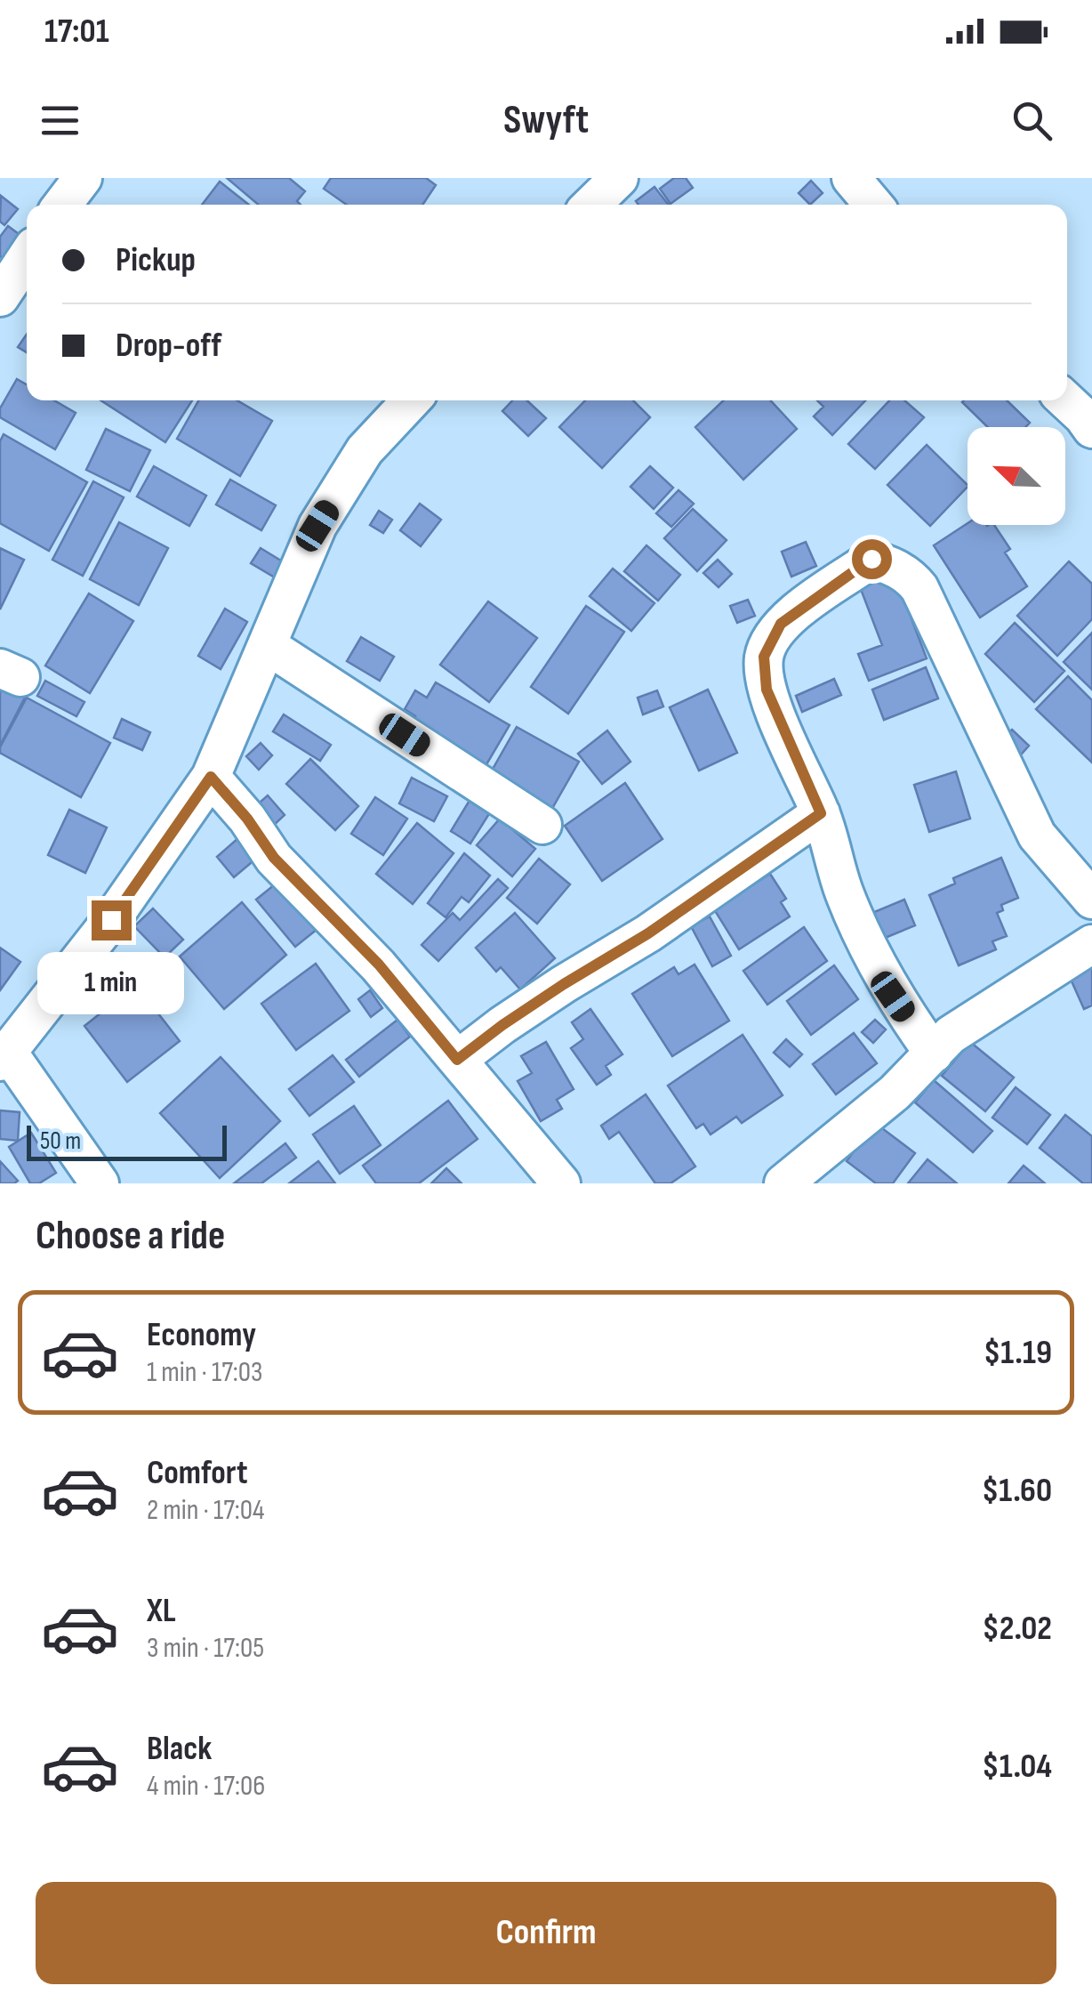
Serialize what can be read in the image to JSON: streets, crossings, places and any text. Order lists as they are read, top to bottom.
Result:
{
  "scale_bar": "50 m",
  "north": "top left",
  "page": {
    "status": "17:01",
    "header": "Swyft",
    "banner": ["Pickup", "Drop-off"],
    "bubble": "1 min",
    "scale": "50 m",
    "heading": "Choose a ride",
    "list": [
      {
        "name": "Economy",
        "note": "1 min · 17:03",
        "value": "$1.19"
      },
      {
        "name": "Comfort",
        "note": "2 min · 17:04",
        "value": "$1.60"
      },
      {
        "name": "XL",
        "note": "3 min · 17:05",
        "value": "$2.02"
      },
      {
        "name": "Black",
        "note": "4 min · 17:06",
        "value": "$1.04"
      }
    ],
    "buttons": "Confirm"
  }
}
